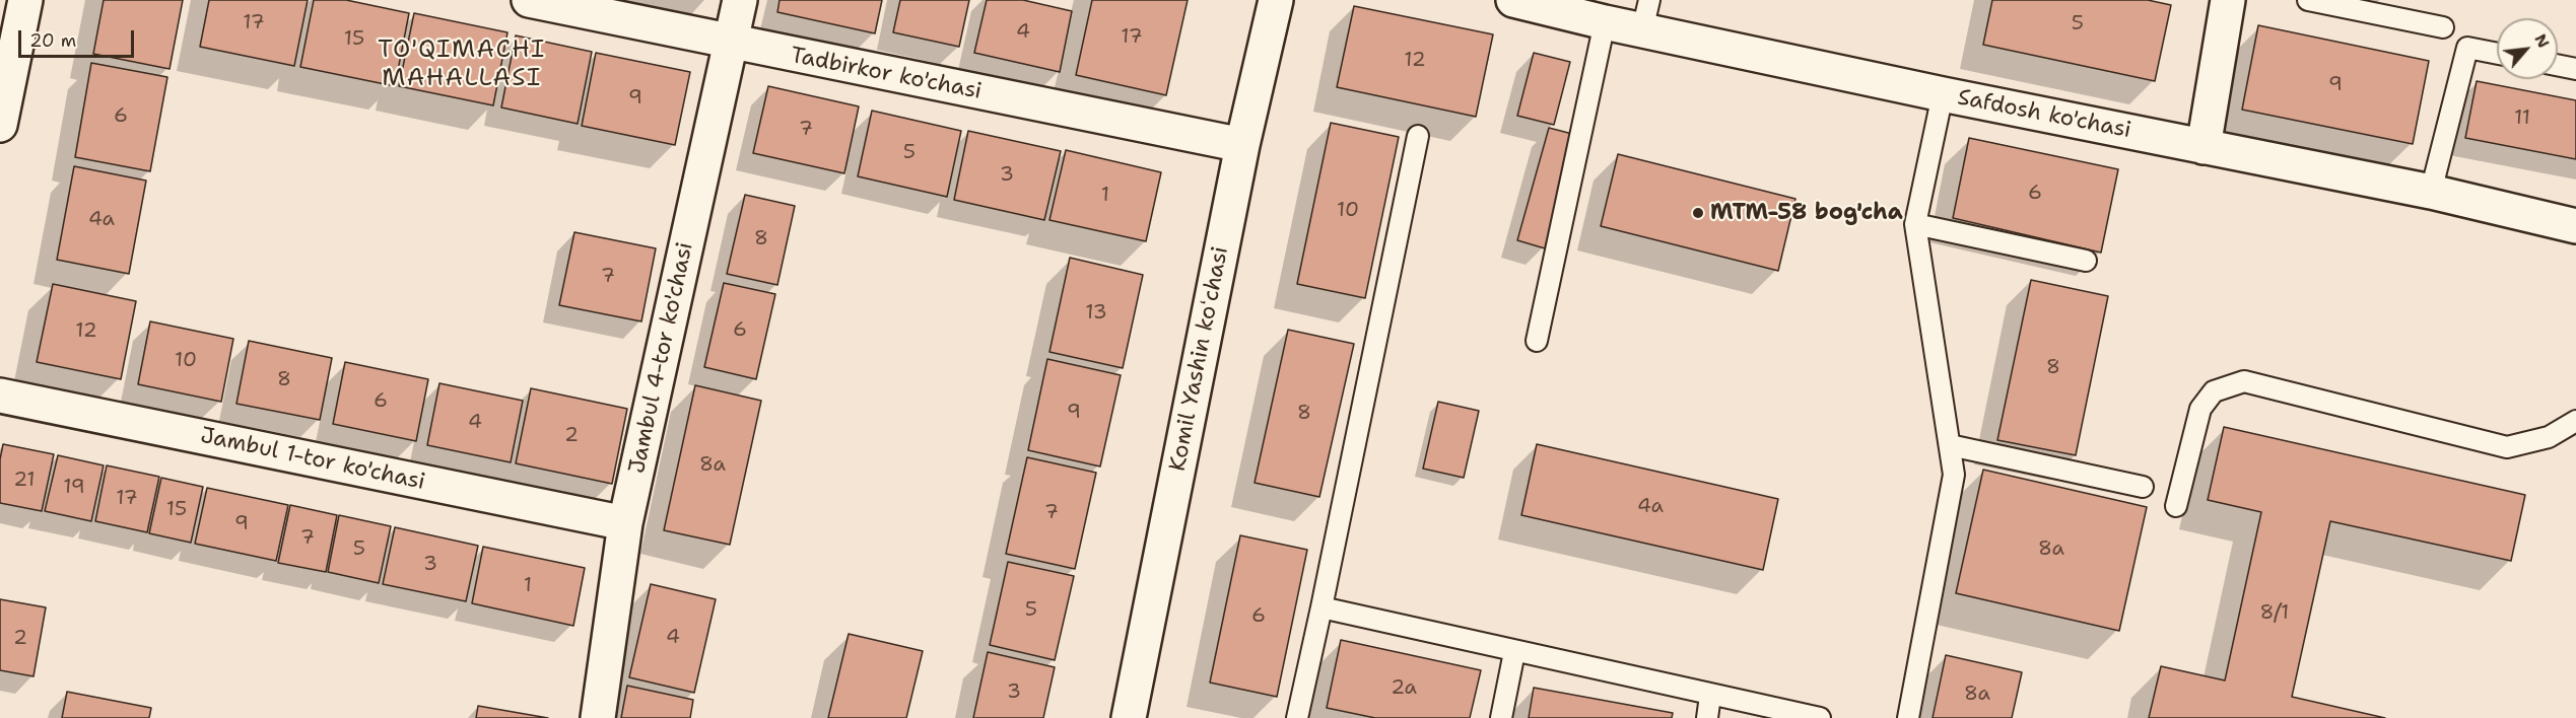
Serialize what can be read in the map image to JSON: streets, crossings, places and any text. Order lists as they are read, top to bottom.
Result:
{
  "streets": {
    "street": [
      "Tadbirkor ko'chasi",
      "Safdosh ko'chasi",
      "Jambul 4-tor ko'chasi",
      "Komil Yashin koʻchasi",
      "Jambul 1-tor ko'chasi"
    ]
  },
  "crossings": [
    ["Tadbirkor ko'chasi", "Jambul 4-tor ko'chasi"],
    ["Tadbirkor ko'chasi", "Komil Yashin koʻchasi"],
    ["Jambul 4-tor ko'chasi", "Jambul 1-tor ko'chasi"]
  ],
  "districts": ["TO'QIMACHI MAHALLASI"],
  "places": ["MTM-58 bog'cha"],
  "house_numbers": [
    "17",
    "5",
    "4",
    "17",
    "15",
    "12",
    "9",
    "9",
    "6",
    "11",
    "7",
    "5",
    "3",
    "6",
    "1",
    "10",
    "4a",
    "8",
    "7",
    "13",
    "6",
    "12",
    "10",
    "8",
    "8",
    "6",
    "9",
    "8",
    "4",
    "2",
    "8a",
    "21",
    "19",
    "17",
    "4a",
    "15",
    "7",
    "9",
    "7",
    "5",
    "8a",
    "3",
    "1",
    "5",
    "8/1",
    "6",
    "4",
    "2",
    "2a",
    "3",
    "8a"
  ],
  "scale_bar": "20 m",
  "north": "top right"
}
